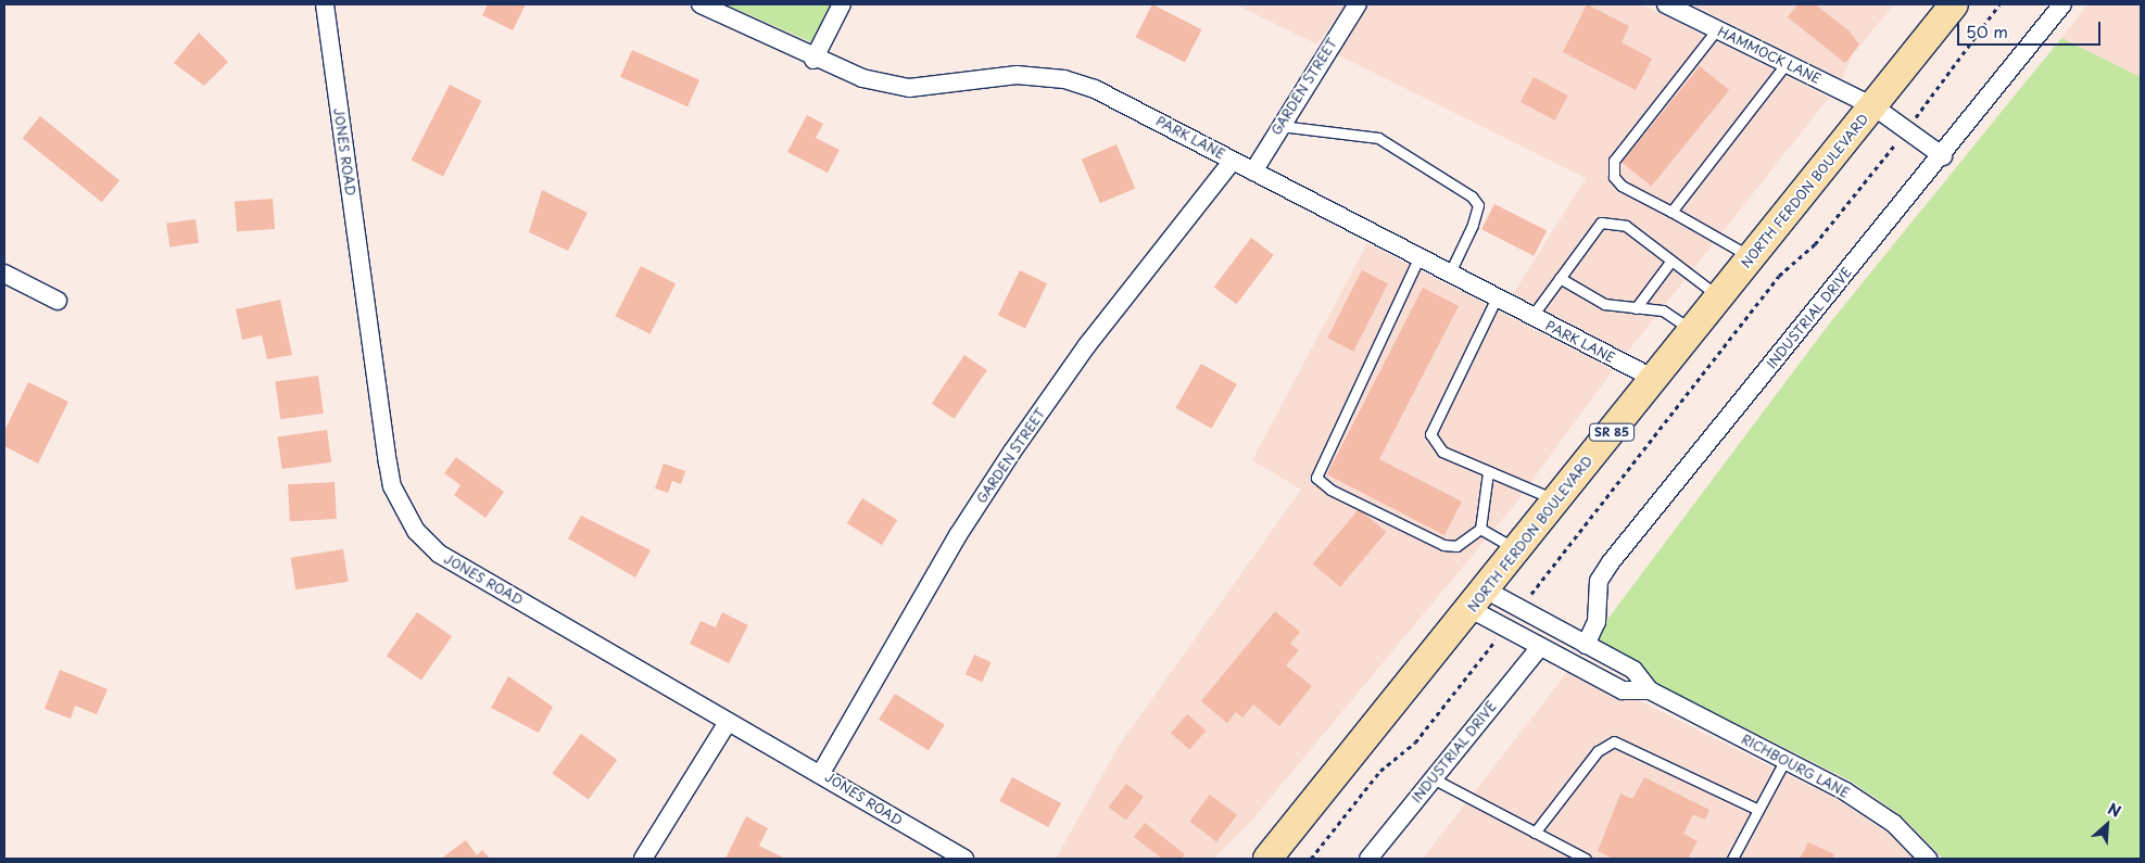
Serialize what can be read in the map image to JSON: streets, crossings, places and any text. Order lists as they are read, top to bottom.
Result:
{
  "streets": {
    "main road": ["NORTH FERDON BOULEVARD", "SR 85"],
    "street": [
      "HAMMOCK LANE",
      "GARDEN STREET",
      "PARK LANE",
      "JONES ROAD",
      "INDUSTRIAL DRIVE",
      "RICHBOURG LANE"
    ]
  },
  "crossings": [
    ["HAMMOCK LANE", "NORTH FERDON BOULEVARD"],
    ["HAMMOCK LANE", "INDUSTRIAL DRIVE"],
    ["GARDEN STREET", "PARK LANE"],
    ["GARDEN STREET", "JONES ROAD"],
    ["PARK LANE", "NORTH FERDON BOULEVARD"],
    ["NORTH FERDON BOULEVARD", "RICHBOURG LANE"],
    ["INDUSTRIAL DRIVE", "RICHBOURG LANE"]
  ],
  "scale_bar": "50 m",
  "north": "top right"
}
